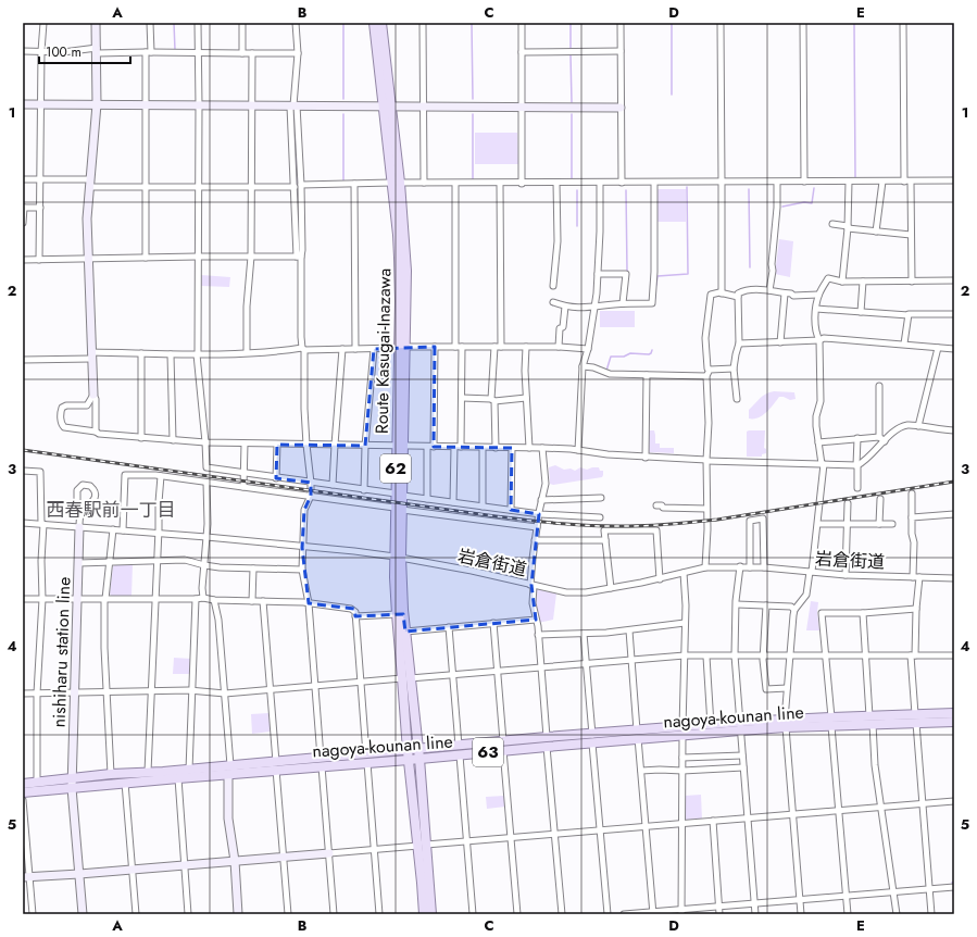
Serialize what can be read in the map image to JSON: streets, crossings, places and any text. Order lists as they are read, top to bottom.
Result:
{
  "streets": {
    "main road": [
      "Route Kasugai-Inazawa",
      "62",
      "nagoya-kounan line",
      "63"
    ],
    "street": ["岩倉街道", "nishiharu station line"]
  },
  "crossings": [
    ["Route Kasugai-Inazawa", "岩倉街道"],
    ["Route Kasugai-Inazawa", "nagoya-kounan line"],
    ["岩倉街道", "nishiharu station line"],
    ["nishiharu station line", "nagoya-kounan line"]
  ],
  "districts": ["西春駅前一丁目"],
  "scale_bar": "100 m",
  "grid": {
    "columns": [
      "A",
      "B",
      "C",
      "D",
      "E"
    ],
    "rows": [
      "1",
      "2",
      "3",
      "4",
      "5"
    ]
  }
}
